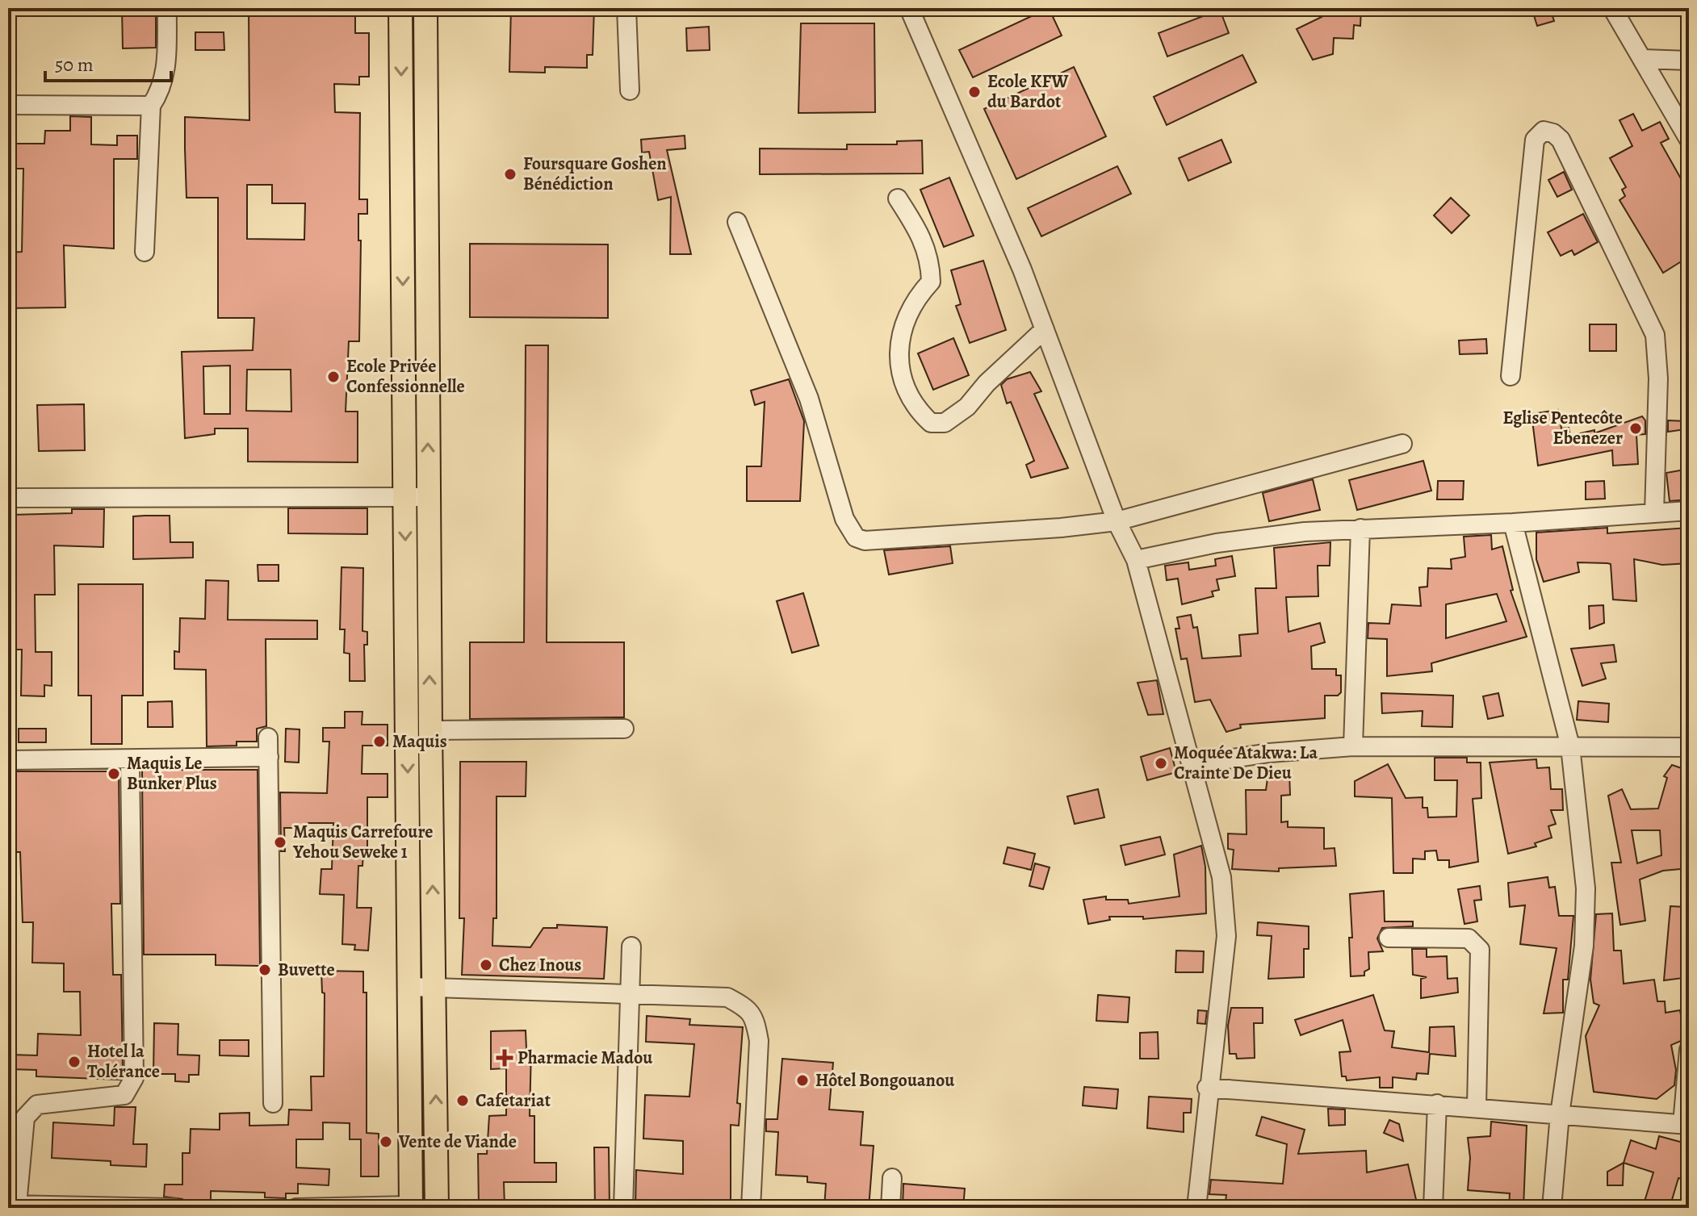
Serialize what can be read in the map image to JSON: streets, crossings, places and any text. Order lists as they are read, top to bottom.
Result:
{
  "places": {
    "other": [
      "Ecole KFW du Bardot",
      "Foursquare Goshen Bénédiction",
      "Ecole Privée Confessionnelle",
      "Eglise Pentecôte Ebenezer",
      "Maquis",
      "Moquée Atakwa: La Crainte De Dieu",
      "Maquis Le Bunker Plus",
      "Maquis Carrefoure Yehou Seweke 1",
      "Chez Inous",
      "Buvette",
      "Hotel la Tolérance",
      "Hôtel Bongouanou",
      "Cafetariat",
      "Vente de Viande"
    ],
    "health": ["Pharmacie Madou"]
  },
  "scale_bar": "50 m"
}
